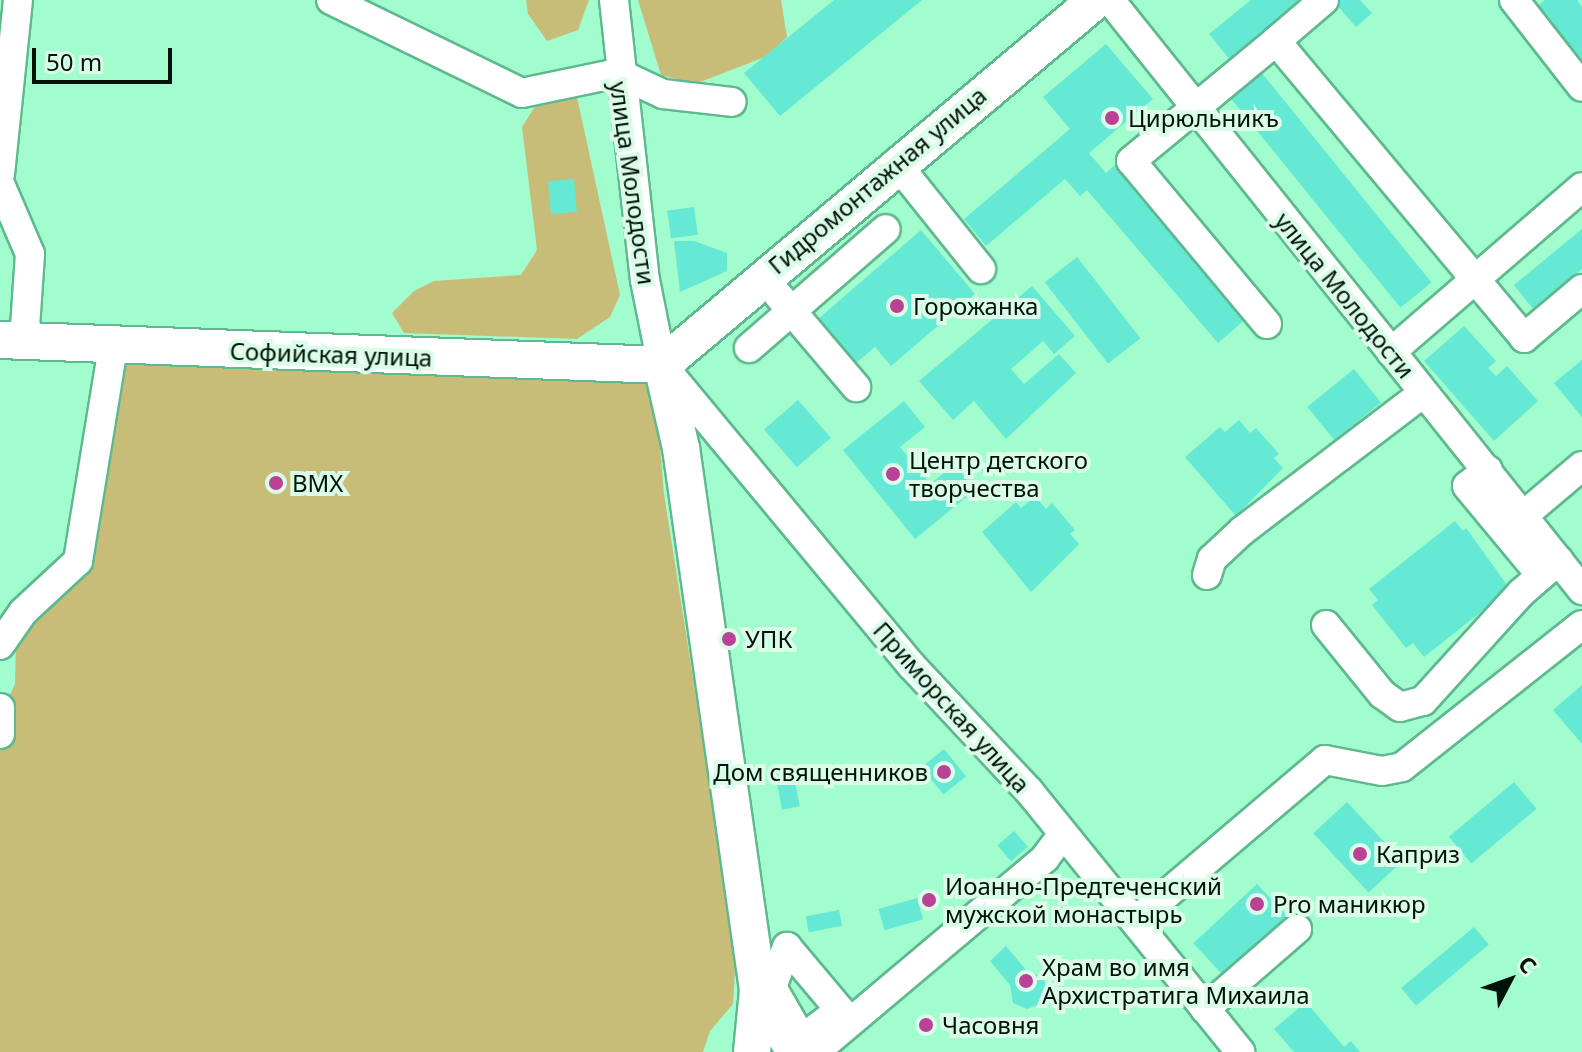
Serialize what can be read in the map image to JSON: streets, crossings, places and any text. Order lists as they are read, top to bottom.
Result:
{
  "streets": {
    "main road": ["Гидромонтажная улица", "Софийская улица"],
    "street": ["улица Молодости", "Приморская улица"]
  },
  "crossings": [
    ["Гидромонтажная улица", "улица Молодости"],
    ["Гидромонтажная улица", "Софийская улица"],
    ["Гидромонтажная улица", "Приморская улица"],
    ["улица Молодости", "Софийская улица"],
    ["улица Молодости", "Приморская улица"],
    ["Софийская улица", "Приморская улица"]
  ],
  "places": [
    "Цирюльникъ",
    "Горожанка",
    "Центр детского творчества",
    "BMX",
    "УПК",
    "Дом священников",
    "Каприз",
    "Иоанно-Предтеченский мужской монастырь",
    "Pro маникюр",
    "Храм во имя Архистратига Михаила",
    "Часовня"
  ],
  "scale_bar": "50 m",
  "north": "top right"
}
